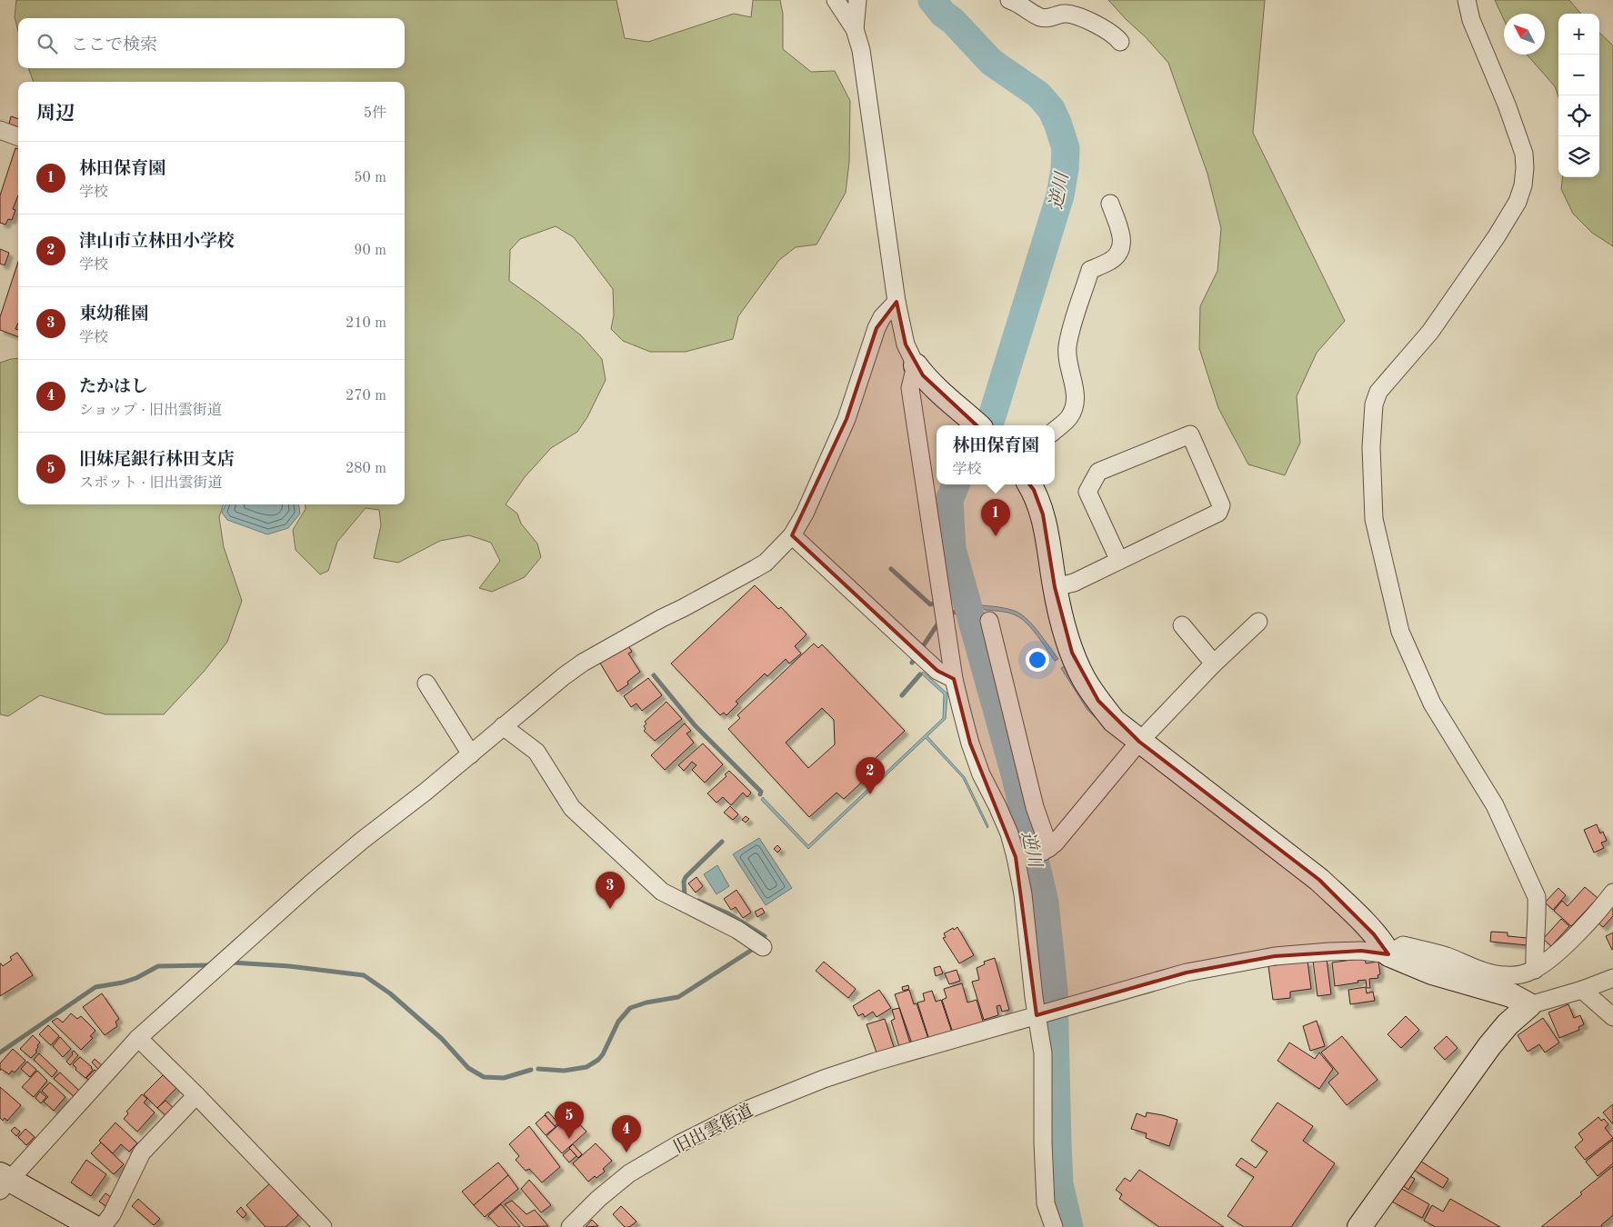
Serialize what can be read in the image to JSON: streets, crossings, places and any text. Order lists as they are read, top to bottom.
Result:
{
  "streets": {
    "street": ["旧出雲街道"]
  },
  "water": ["逆川"],
  "north": "top left",
  "page": {
    "map_buttons": ["+", "−"],
    "search": "ここで検索",
    "heading": ["周辺", "5件"],
    "list": [
      {
        "mark": "1",
        "name": "林田保育園",
        "note": "学校",
        "value": "50 m"
      },
      {
        "mark": "2",
        "name": "津山市立林田小学校",
        "note": "学校",
        "value": "90 m"
      },
      {
        "mark": "3",
        "name": "東幼稚園",
        "note": "学校",
        "value": "210 m"
      },
      {
        "mark": "4",
        "name": "たかはし",
        "note": "ショップ · 旧出雲街道",
        "value": "270 m"
      },
      {
        "mark": "5",
        "name": "旧妹尾銀行林田支店",
        "note": "スポット · 旧出雲街道",
        "value": "280 m"
      }
    ],
    "popup": ["林田保育園", "学校"],
    "pins": [
      "1",
      "2",
      "3",
      "5",
      "4"
    ]
  }
}
